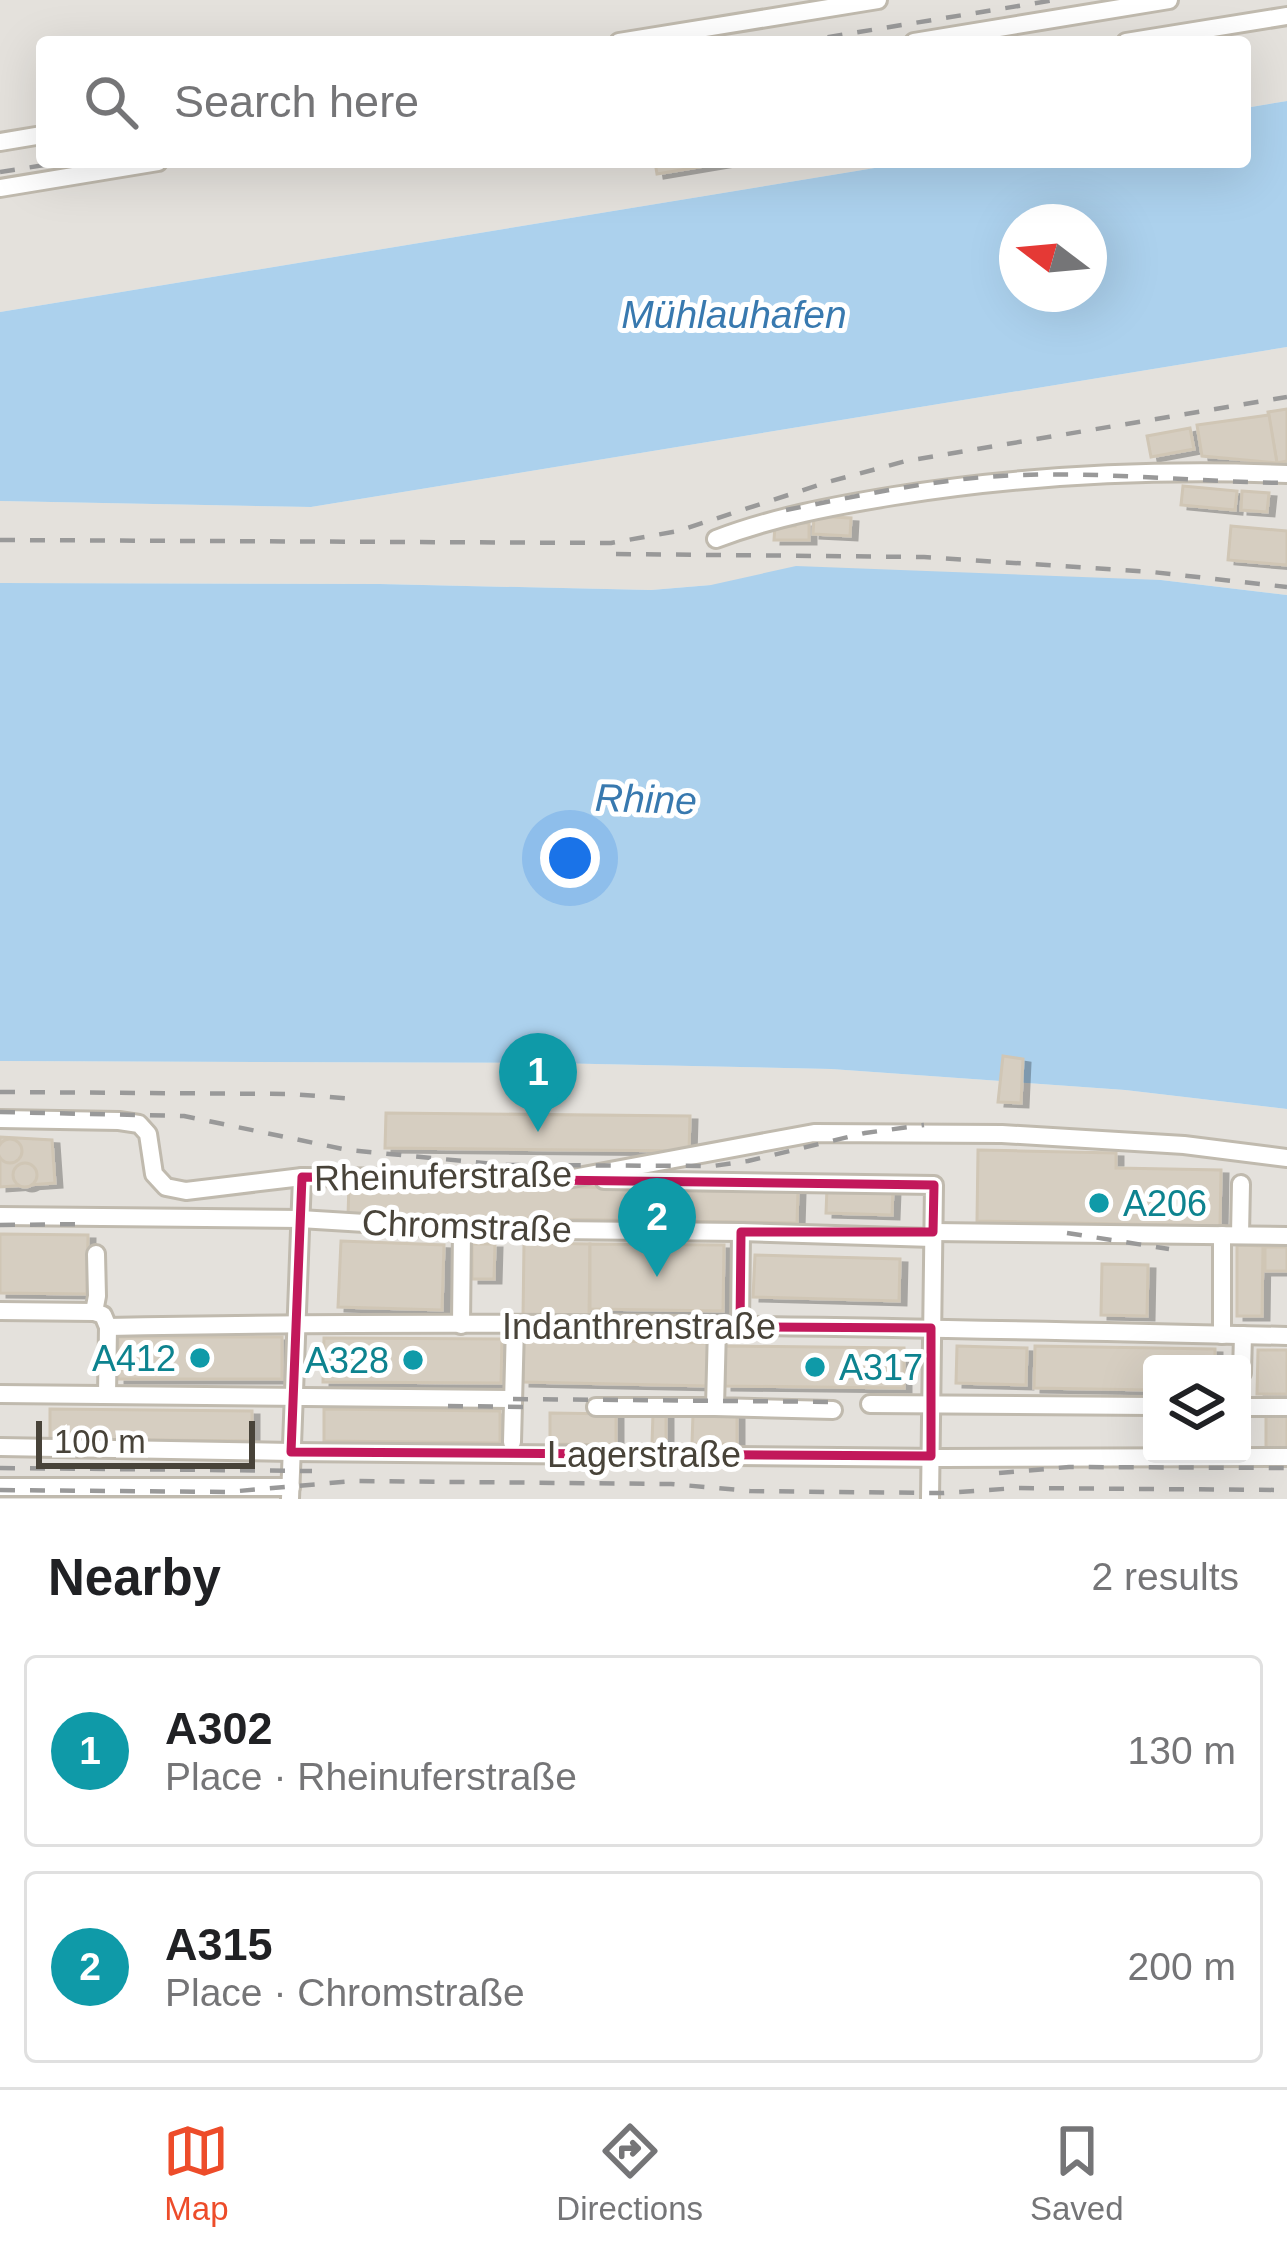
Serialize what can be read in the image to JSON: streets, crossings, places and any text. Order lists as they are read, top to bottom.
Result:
{
  "streets": {
    "street": [
      "Rheinuferstraße",
      "Chromstraße",
      "Indanthrenstraße",
      "Lagerstraße"
    ]
  },
  "water": ["Mühlauhafen", "Rhine"],
  "places": [
    "A206",
    "A412",
    "A328",
    "A317"
  ],
  "scale_bar": "100 m",
  "north": "left",
  "page": {
    "search": "Search here",
    "pins": ["1", "2"],
    "scale": "100 m",
    "heading": ["Nearby", "2 results"],
    "list": [
      {
        "mark": "1",
        "name": "A302",
        "note": "Place · Rheinuferstraße",
        "value": "130 m"
      },
      {
        "mark": "2",
        "name": "A315",
        "note": "Place · Chromstraße",
        "value": "200 m"
      }
    ],
    "nav": ["Map", "Directions", "Saved"]
  }
}
